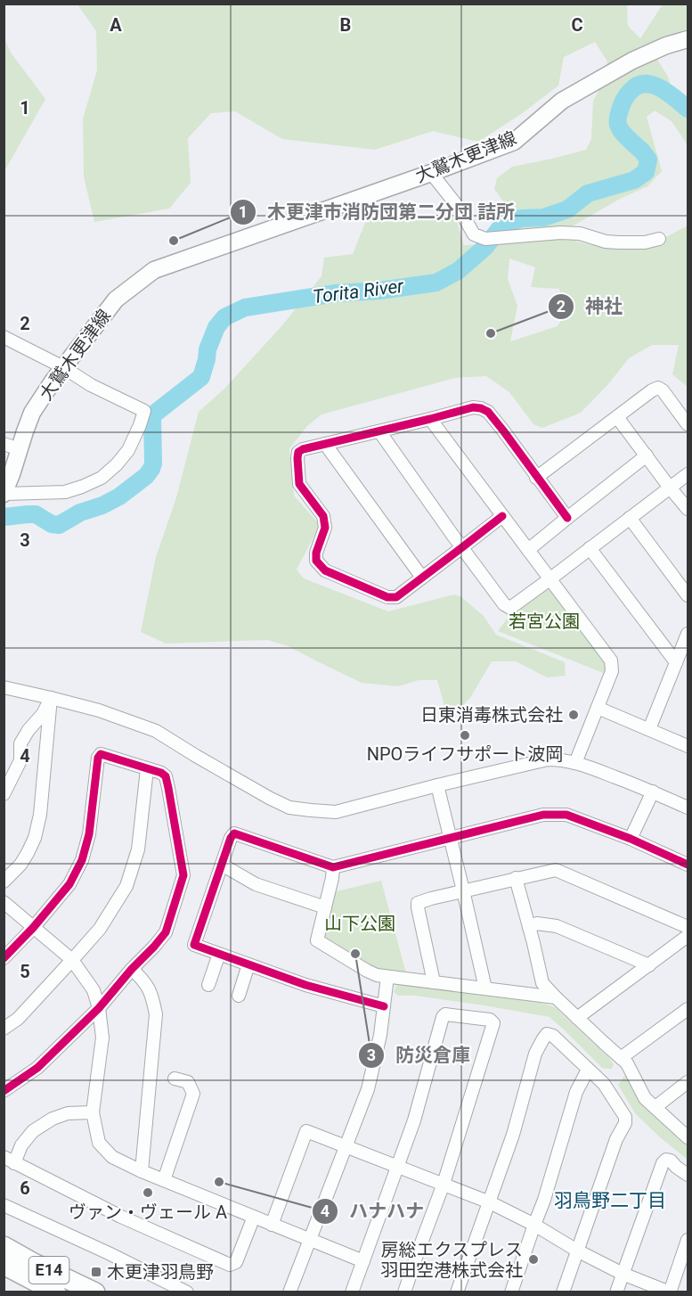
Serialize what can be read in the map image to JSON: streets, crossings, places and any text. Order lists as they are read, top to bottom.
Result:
{
  "streets": {
    "highway": ["E14"],
    "main road": ["大鷲木更津線"]
  },
  "districts": ["羽鳥野二丁目"],
  "water": ["Torita River"],
  "parks": ["若宮公園", "山下公園"],
  "places": {
    "other": [
      "木更津市消防団第二分団 詰所",
      "神社",
      "日東消毒株式会社",
      "NPOライフサポート波岡",
      "防災倉庫",
      "ハナハナ",
      "ヴァン・ヴェール A",
      "房総エクスプレス 羽田空港株式会社"
    ],
    "transit": ["木更津羽鳥野"]
  },
  "grid": {
    "columns": ["A", "B", "C"],
    "rows": [
      "1",
      "2",
      "3",
      "4",
      "5",
      "6"
    ]
  }
}
